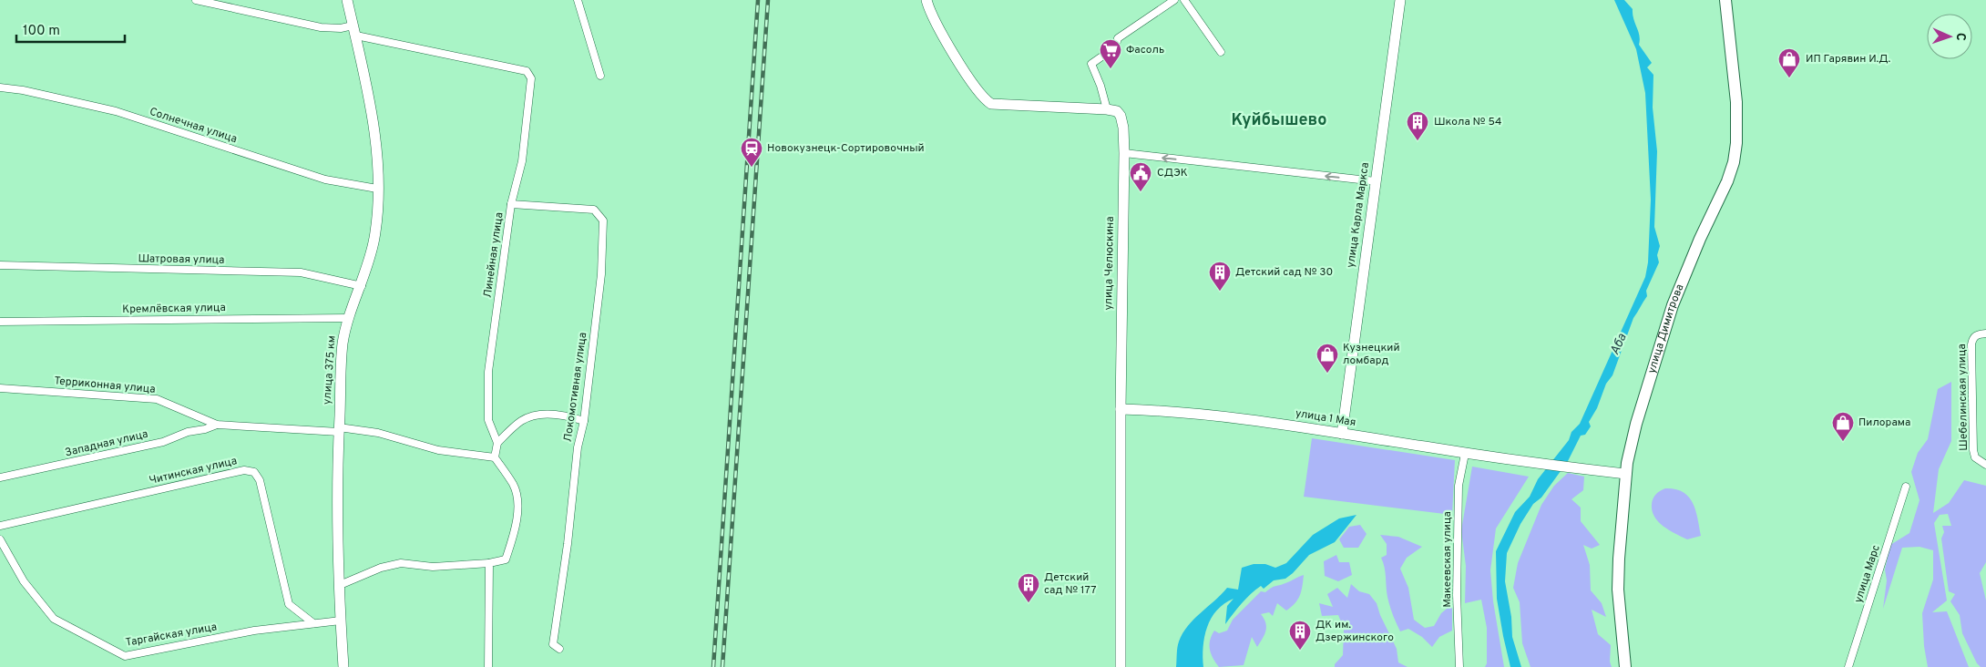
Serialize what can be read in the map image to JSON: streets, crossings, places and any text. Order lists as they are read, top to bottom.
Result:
{
  "streets": {
    "main road": ["улица Димитрова"],
    "street": [
      "Солнечная улица",
      "улица Карла Маркса",
      "Линейная улица",
      "Шатровая улица",
      "улица Челюскина",
      "Кремлёвская улица",
      "улица 375 км",
      "Терриконная улица",
      "Локомотивная улица",
      "Шебелинская улица",
      "улица 1 Мая",
      "Западная улица",
      "Читинская улица",
      "Макеевская улица",
      "улица Марс",
      "Таргайская улица"
    ]
  },
  "crossings": [
    ["Солнечная улица", "улица 375 км"],
    ["улица Карла Маркса", "улица 1 Мая"],
    ["Линейная улица", "улица 375 км"],
    ["Линейная улица", "Локомотивная улица"],
    ["Шатровая улица", "улица 375 км"],
    ["улица Челюскина", "улица 1 Мая"],
    ["Кремлёвская улица", "улица 375 км"],
    ["улица Димитрова", "улица 1 Мая"],
    ["улица 375 км", "Терриконная улица"],
    ["улица 375 км", "Таргайская улица"],
    ["Терриконная улица", "Западная улица"],
    ["улица 1 Мая", "Макеевская улица"],
    ["Читинская улица", "Таргайская улица"]
  ],
  "districts": ["Куйбышево"],
  "water": ["Аба"],
  "places": {
    "supermarket": ["Фасоль"],
    "shop": ["ИП Гарявин И.Д.", "Кузнецкий ломбард", "Пилорама"],
    "building": [
      "Школа № 54",
      "Детский сад № 30",
      "Детский сад № 177",
      "ДК им. Дзержинского"
    ],
    "station": ["Новокузнецк-Сортировочный"],
    "public building": ["СДЭК"]
  },
  "scale_bar": "100 m",
  "north": "right"
}
